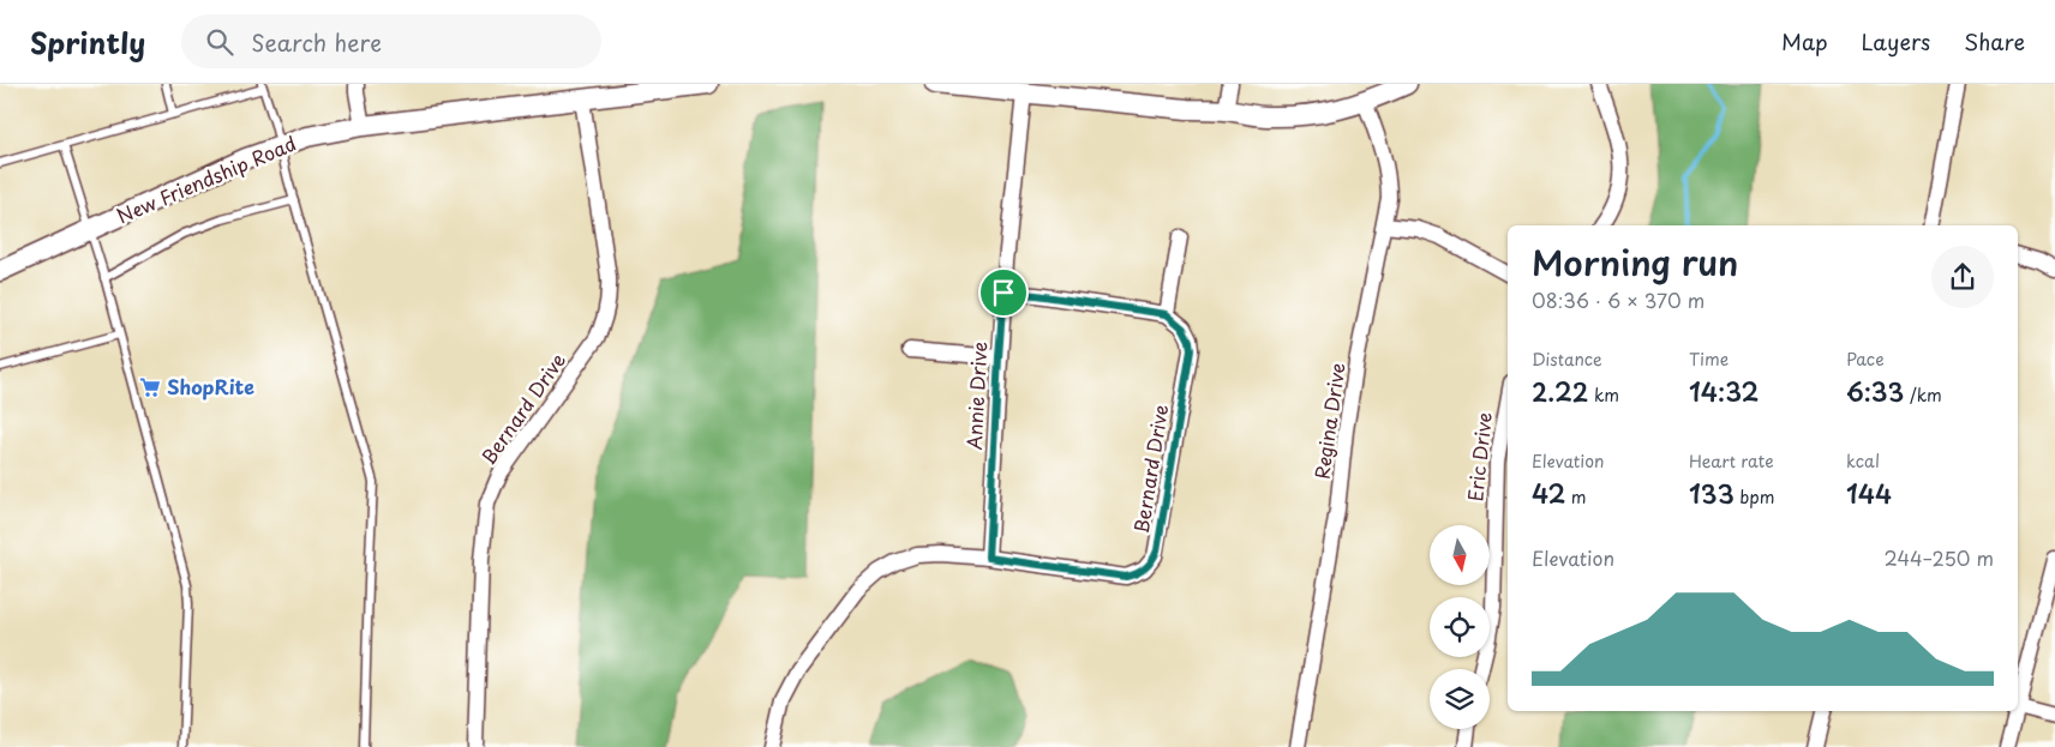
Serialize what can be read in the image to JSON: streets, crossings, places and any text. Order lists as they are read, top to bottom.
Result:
{
  "streets": {
    "street": [
      "New Friendship Road",
      "Annie Drive",
      "Bernard Drive",
      "Regina Drive",
      "Eric Drive"
    ]
  },
  "crossings": [
    ["New Friendship Road", "Bernard Drive"],
    ["Annie Drive", "Bernard Drive"]
  ],
  "places": {
    "supermarket": ["ShopRite"]
  },
  "north": "bottom",
  "page": {
    "header": "Sprintly",
    "search": "Search here",
    "nav": ["Map", "Layers", "Share"],
    "heading": ["Morning run", "08:36 · 6 × 370 m"],
    "stats": [
      ["Distance", "2.22 km"],
      ["Time", "14:32"],
      ["Pace", "6:33 /km"],
      ["Elevation", "42 m"],
      ["Heart rate", "133 bpm"],
      ["kcal", "144"]
    ],
    "chart": ["Elevation", "244–250 m"]
  }
}
